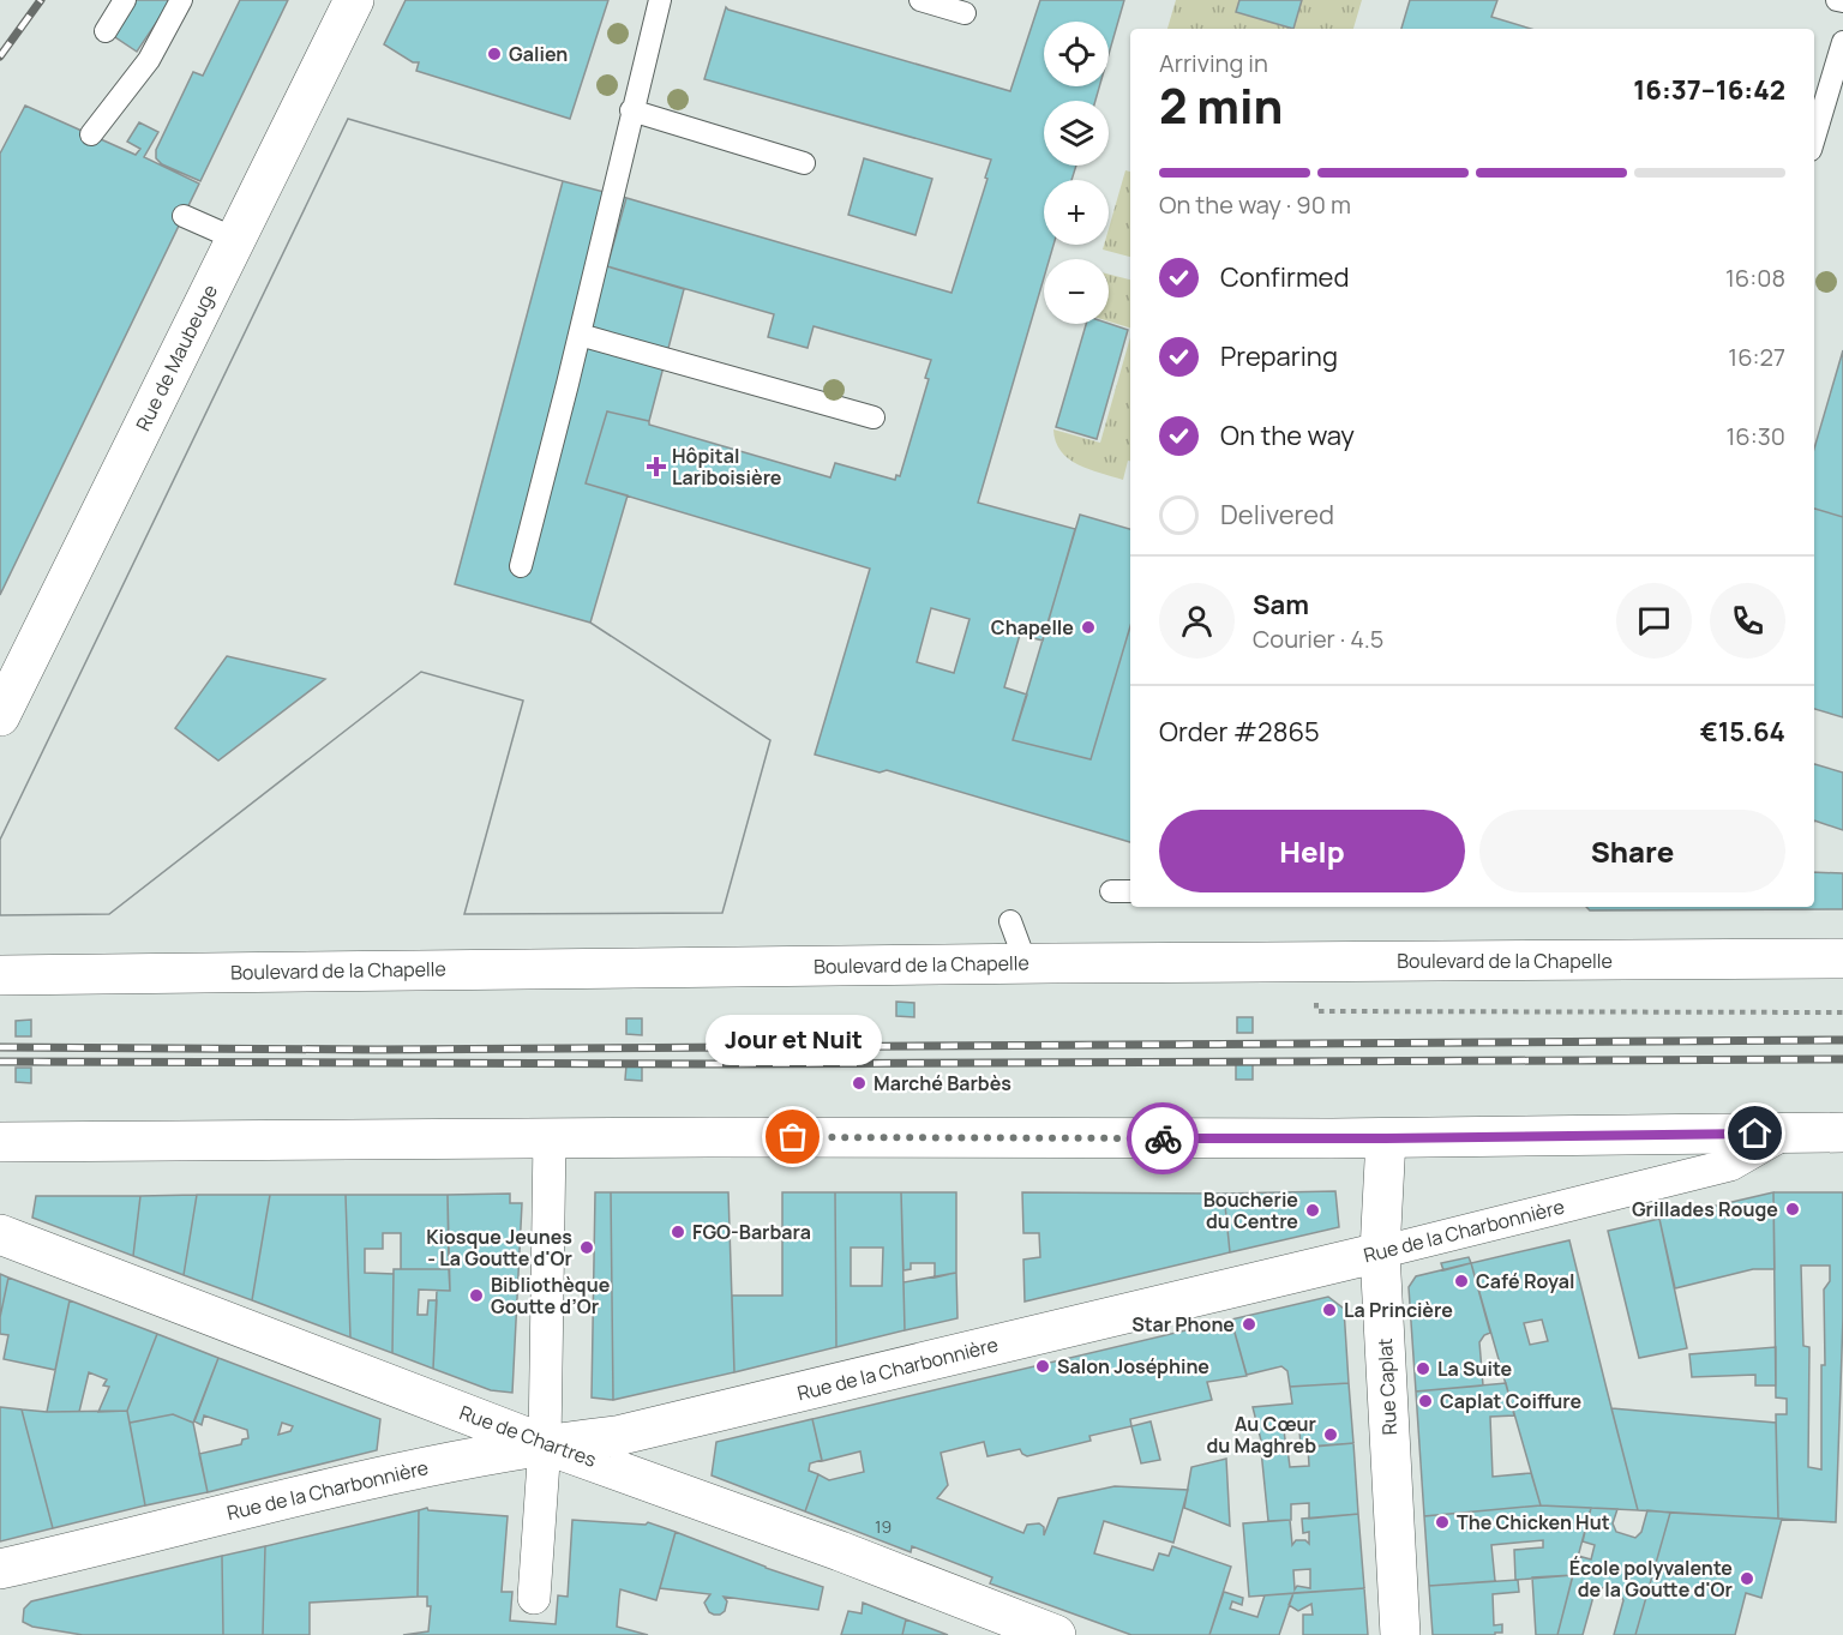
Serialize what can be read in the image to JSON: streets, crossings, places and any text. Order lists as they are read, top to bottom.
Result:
{
  "streets": {
    "street": [
      "Rue de Maubeuge",
      "Boulevard de la Chapelle",
      "Rue de la Charbonnière",
      "Rue Caplat",
      "Rue de Chartres"
    ]
  },
  "crossings": [
    ["Rue de la Charbonnière", "Rue Caplat"],
    ["Rue de la Charbonnière", "Rue de Chartres"]
  ],
  "places": {
    "other": [
      "Galien",
      "Chapelle",
      "Marché Barbès",
      "Jour et Nuit",
      "Grillades Rouge",
      "Boucherie du Centre",
      "FGO-Barbara",
      "Kiosque Jeunes - La Goutte d'Or",
      "Café Royal",
      "Bibliothèque Goutte d’Or",
      "La Princière",
      "Star Phone",
      "Salon Joséphine",
      "La Suite",
      "Caplat Coiffure",
      "Au Cœur du Maghreb",
      "The Chicken Hut",
      "École polyvalente de la Goutte d'Or"
    ],
    "health": ["Hôpital Lariboisière"]
  },
  "house_numbers": ["19"],
  "page": {
    "map_buttons": ["+", "−"],
    "heading": ["2 min", "Arriving in", "16:37–16:42"],
    "panel": [
      "Sam",
      "Courier · 4.5",
      "Order #2865",
      "€15.64"
    ],
    "bar": "On the way · 90 m",
    "list": [
      ["Confirmed", "16:08"],
      ["Preparing", "16:27"],
      ["On the way", "16:30"],
      "Delivered"
    ],
    "buttons": ["Help", "Share"],
    "bubble": "Jour et Nuit"
  }
}
